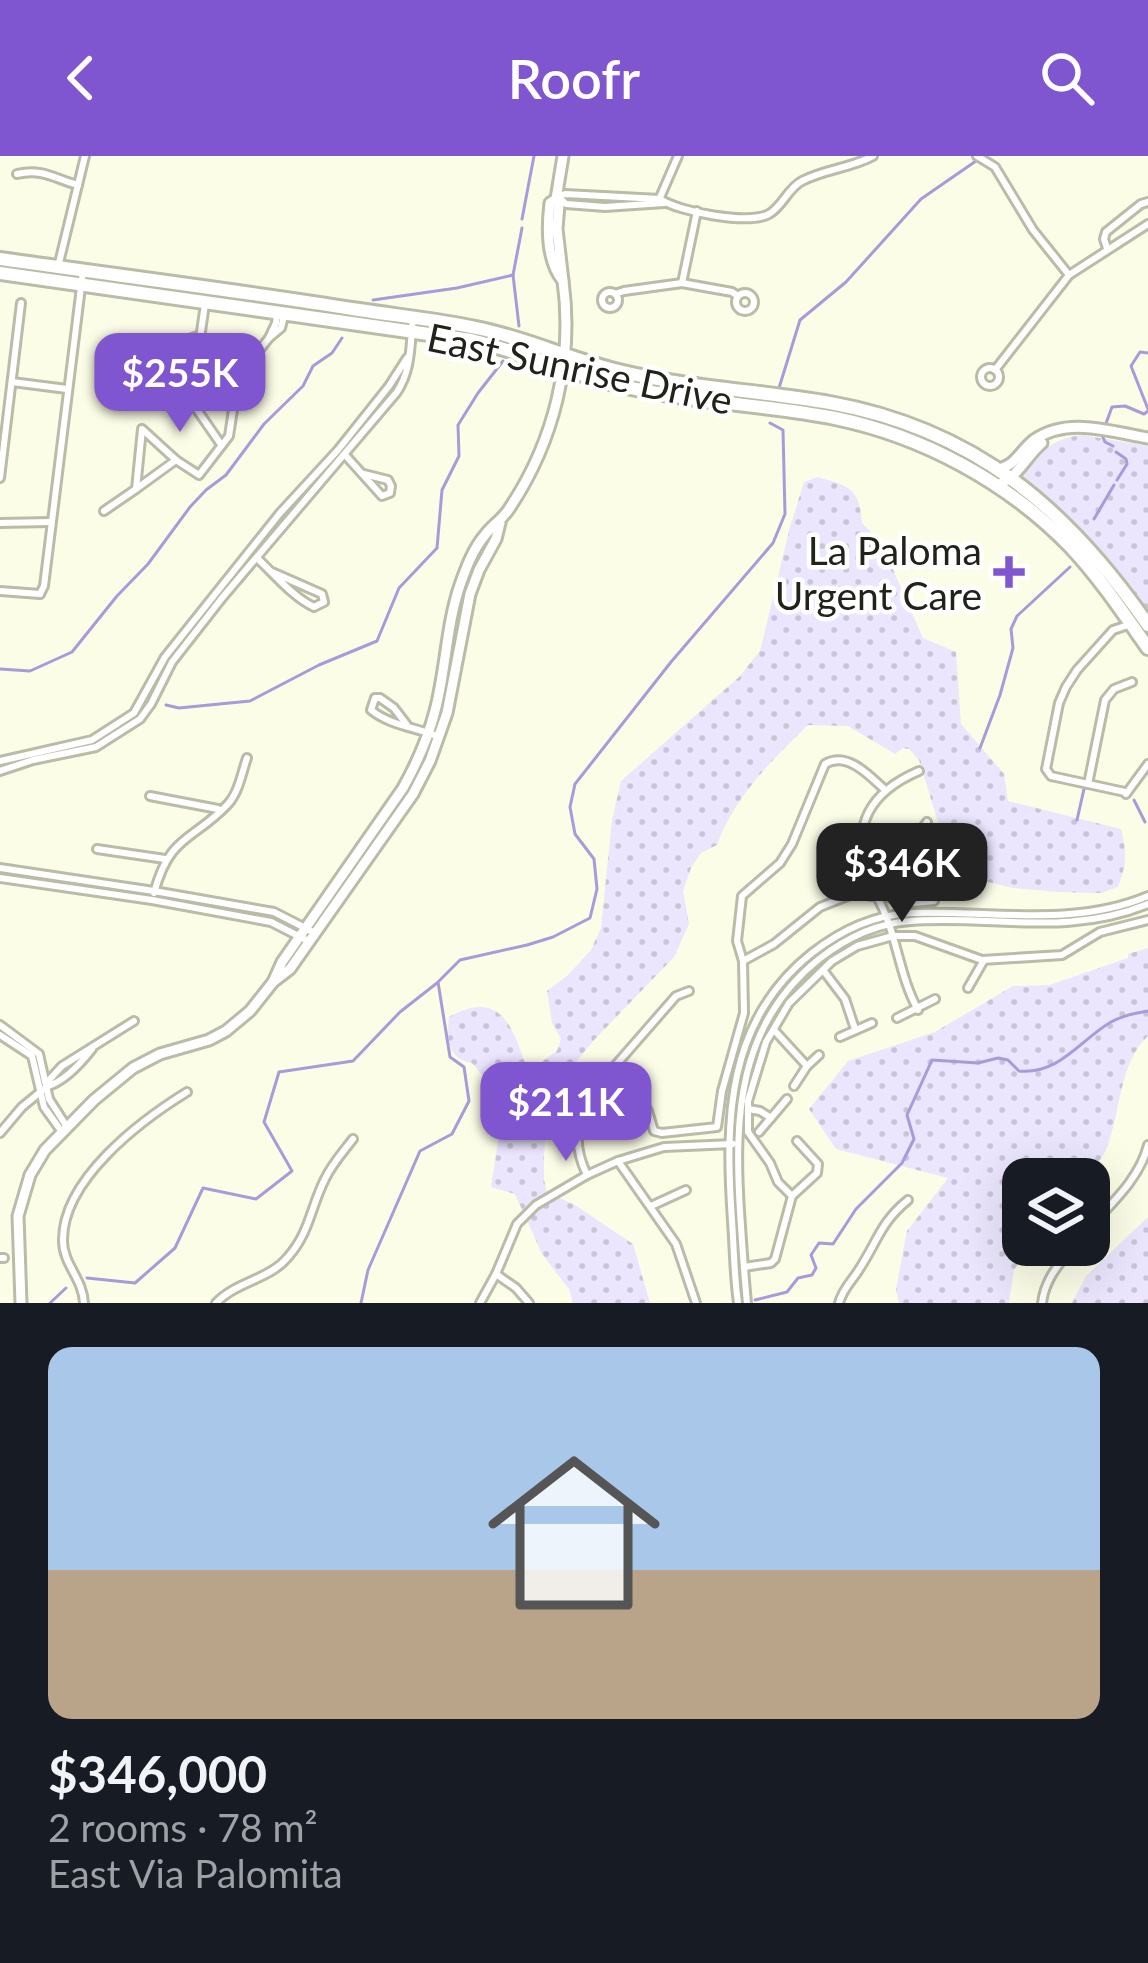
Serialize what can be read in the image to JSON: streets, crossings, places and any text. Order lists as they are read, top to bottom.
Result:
{
  "streets": {
    "main road": ["East Sunrise Drive"]
  },
  "places": {
    "health": ["La Paloma Urgent Care"]
  },
  "page": {
    "header": "Roofr",
    "price": ["$255K", "$346K", "$211K"],
    "list": [
      {
        "name": "$346,000",
        "note": "2 rooms · 78 m² · East Via Palomita"
      }
    ]
  }
}
